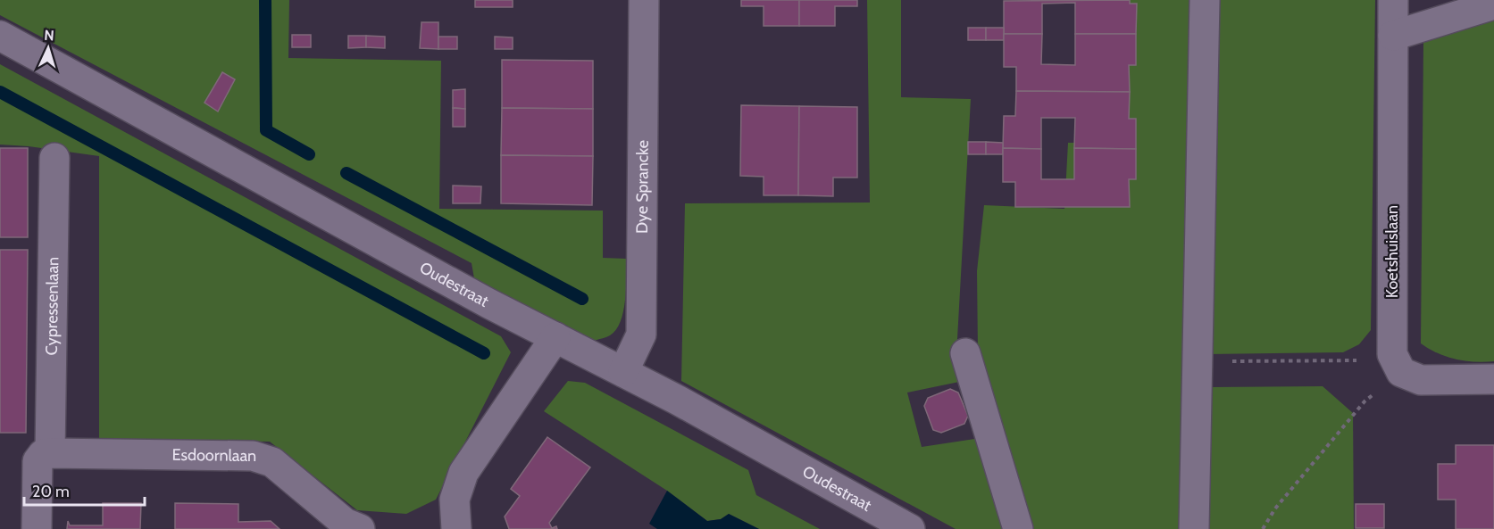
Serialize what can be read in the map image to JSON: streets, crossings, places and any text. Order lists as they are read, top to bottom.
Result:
{
  "streets": {
    "street": [
      "Dye Sprancke",
      "Koetshuislaan",
      "Oudestraat",
      "Cypressenlaan",
      "Esdoornlaan"
    ]
  },
  "crossings": [
    ["Dye Sprancke", "Oudestraat"],
    ["Cypressenlaan", "Esdoornlaan"]
  ],
  "scale_bar": "20 m",
  "north": "top"
}
